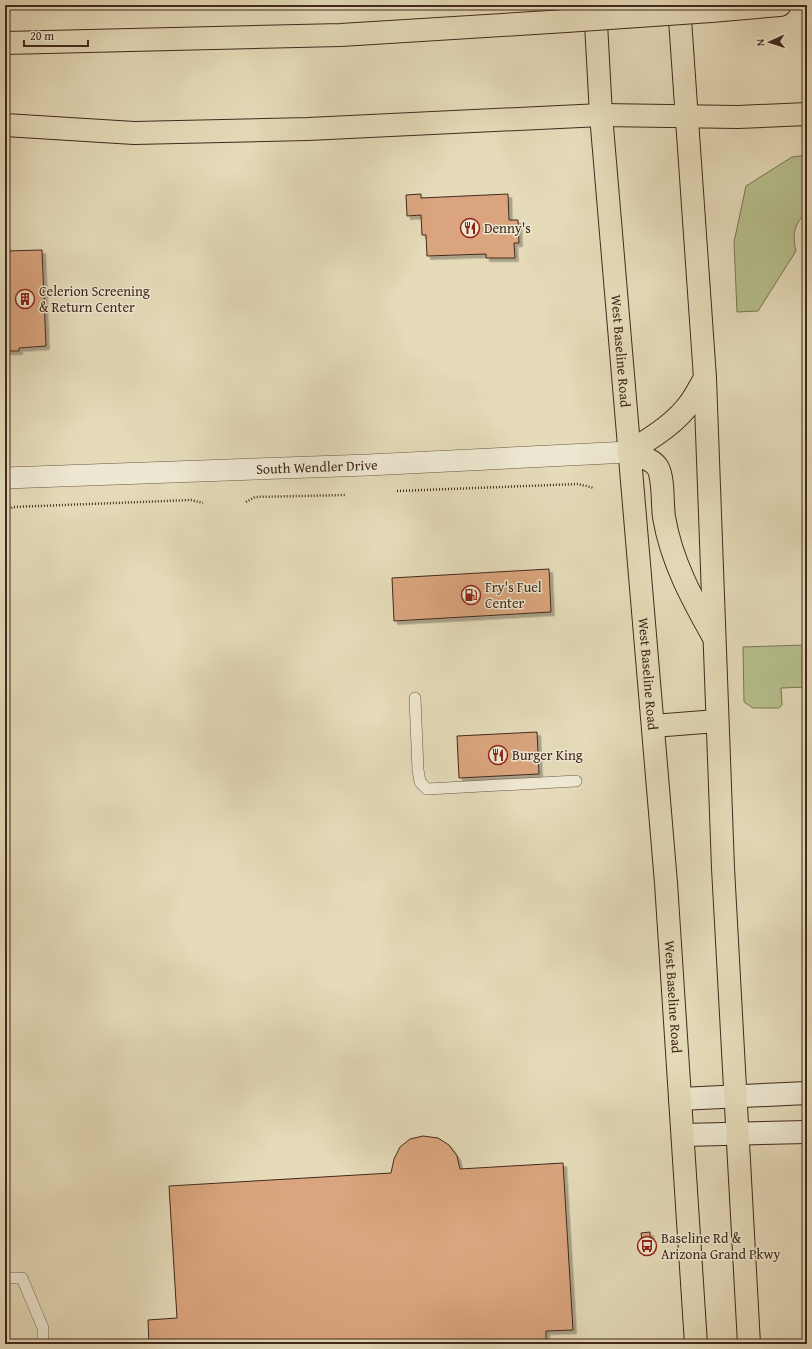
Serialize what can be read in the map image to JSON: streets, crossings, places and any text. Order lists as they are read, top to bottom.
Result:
{
  "streets": {
    "main road": ["West Baseline Road"],
    "street": ["South Wendler Drive"]
  },
  "crossings": [
    ["West Baseline Road", "South Wendler Drive"]
  ],
  "places": {
    "restaurant": ["Denny's", "Burger King"],
    "building": ["Celerion Screening & Return Center"],
    "fuel station": ["Fry's Fuel Center"],
    "bus stop": ["Baseline Rd & Arizona Grand Pkwy"]
  },
  "scale_bar": "20 m",
  "north": "left"
}
